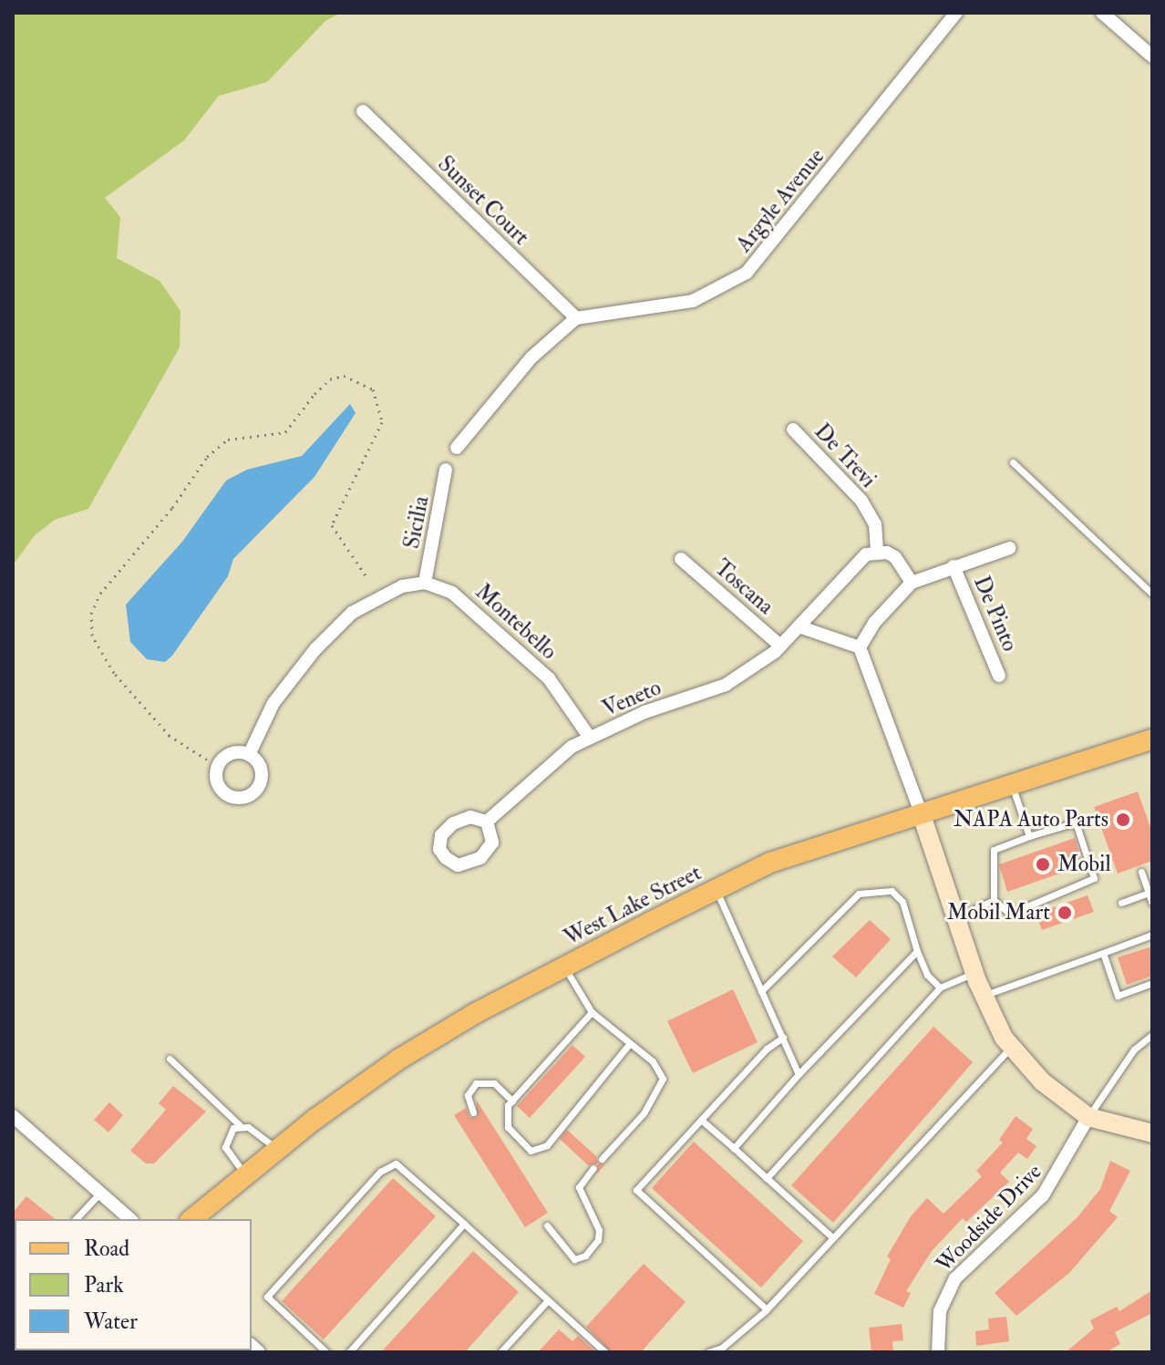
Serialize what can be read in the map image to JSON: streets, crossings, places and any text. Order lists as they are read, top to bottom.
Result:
{
  "streets": {
    "main road": ["West Lake Street"],
    "street": [
      "Sunset Court",
      "Argyle Avenue",
      "De Trevi",
      "Sicilia",
      "Toscana",
      "De Pinto",
      "Montebello",
      "Veneto",
      "Woodside Drive"
    ]
  },
  "crossings": [
    ["Sunset Court", "Argyle Avenue"],
    ["De Trevi", "Veneto"],
    ["Sicilia", "Montebello"],
    ["Toscana", "Veneto"],
    ["Montebello", "Veneto"]
  ],
  "places": ["NAPA Auto Parts", "Mobil", "Mobil Mart"],
  "legend": ["Road", "Park", "Water"]
}
